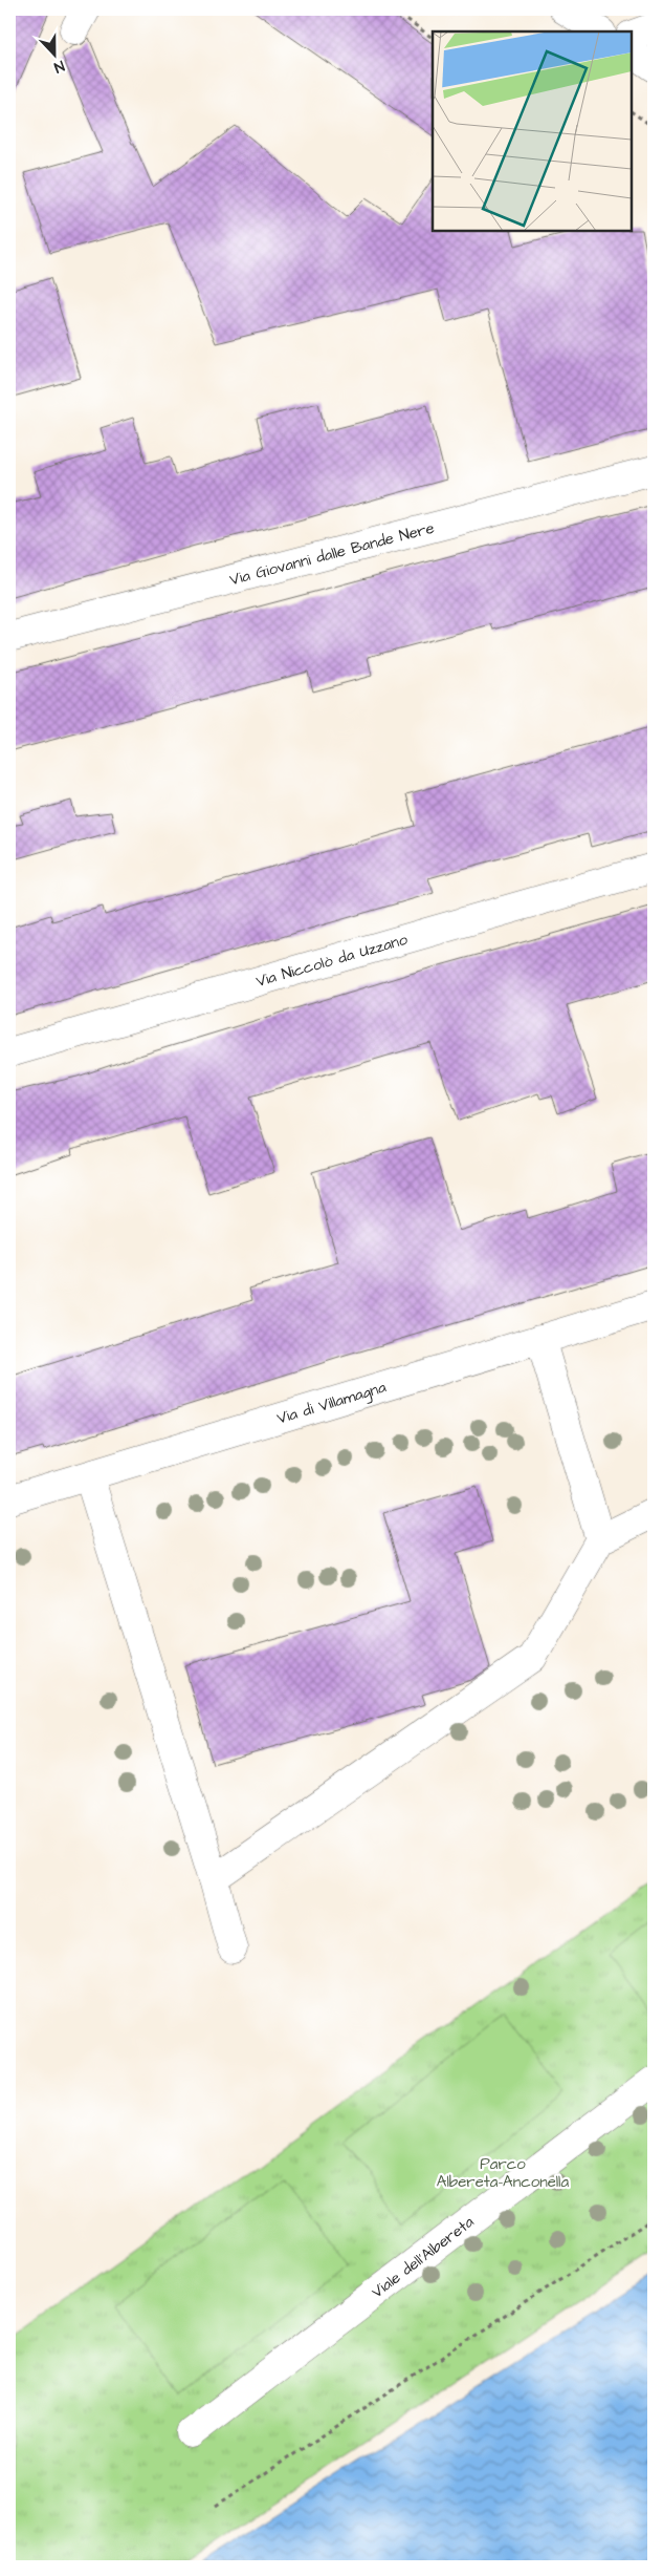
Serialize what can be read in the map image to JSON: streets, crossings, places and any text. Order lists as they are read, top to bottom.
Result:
{
  "streets": {
    "street": [
      "Via Giovanni dalle Bande Nere",
      "Via Niccolò da Uzzano",
      "Via di Villamagna",
      "Viale dell'Albereta"
    ]
  },
  "parks": ["Parco Albereta-Anconella"],
  "north": "bottom"
}
